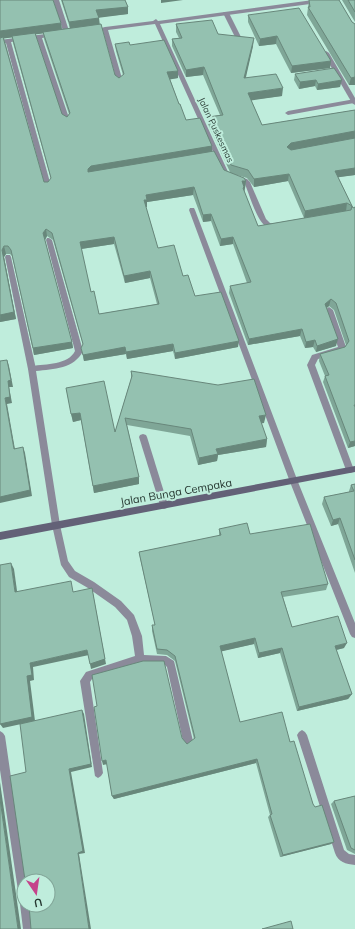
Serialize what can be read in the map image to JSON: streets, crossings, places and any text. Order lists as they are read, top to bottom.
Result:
{
  "streets": {
    "street": ["Jalan Puskesmas", "Jalan Bunga Cempaka"]
  },
  "north": "bottom"
}
